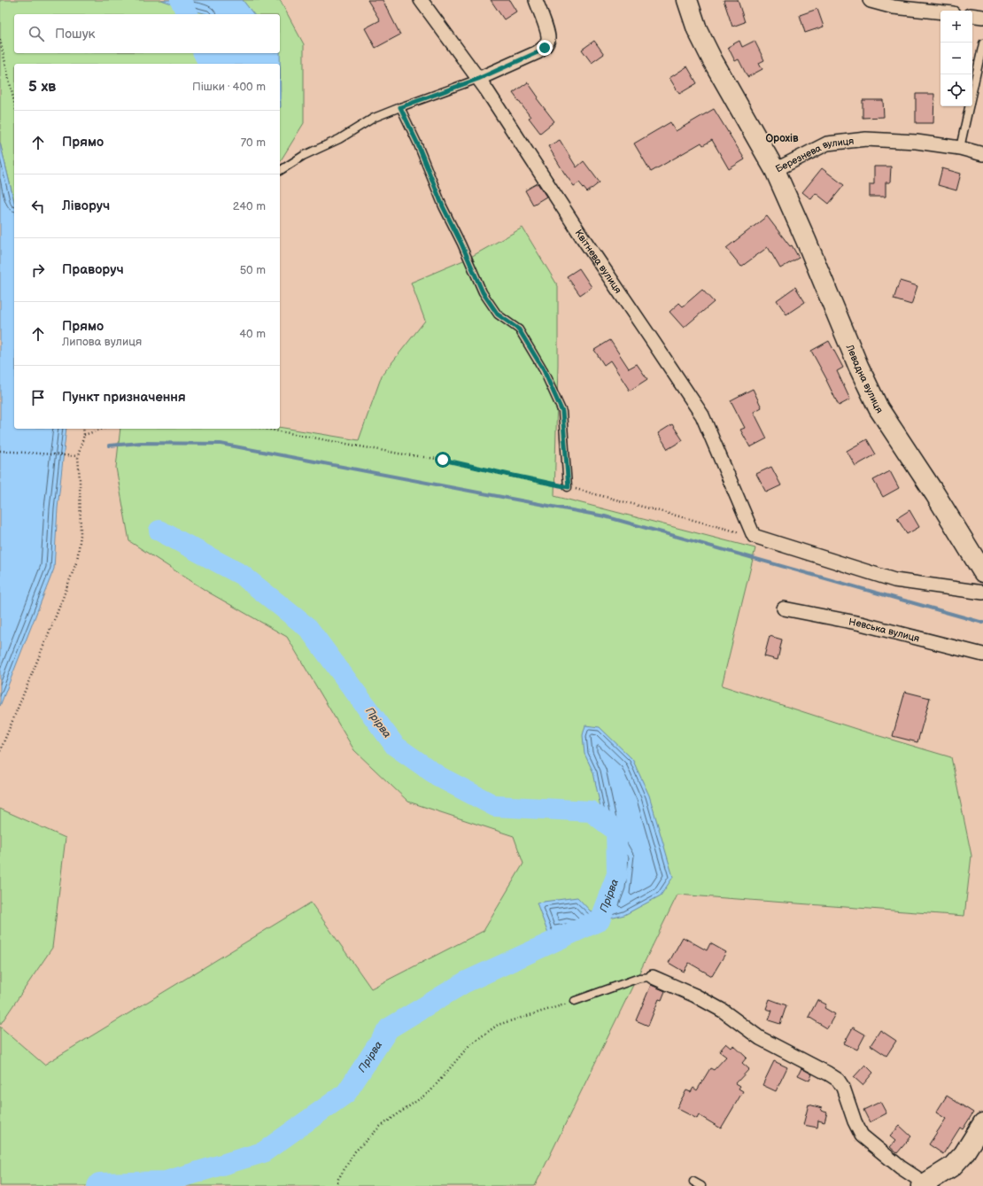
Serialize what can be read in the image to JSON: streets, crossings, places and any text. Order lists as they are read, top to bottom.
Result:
{
  "streets": {
    "street": [
      "Березнева вулиця",
      "Квітнева вулиця",
      "Левадна вулиця",
      "Невська вулиця"
    ]
  },
  "crossings": [
    ["Березнева вулиця", "Левадна вулиця"]
  ],
  "districts": ["Орохів"],
  "water": ["Прірва"],
  "page": {
    "map_buttons": ["+", "−"],
    "search": "Пошук",
    "heading": ["5 хв", "Пішки · 400 m"],
    "list": [
      ["Прямо", "70 m"],
      ["Ліворуч", "240 m"],
      ["Праворуч", "50 m"],
      ["Прямо", "Липова вулиця", "40 m"],
      "Пункт призначення"
    ]
  }
}
